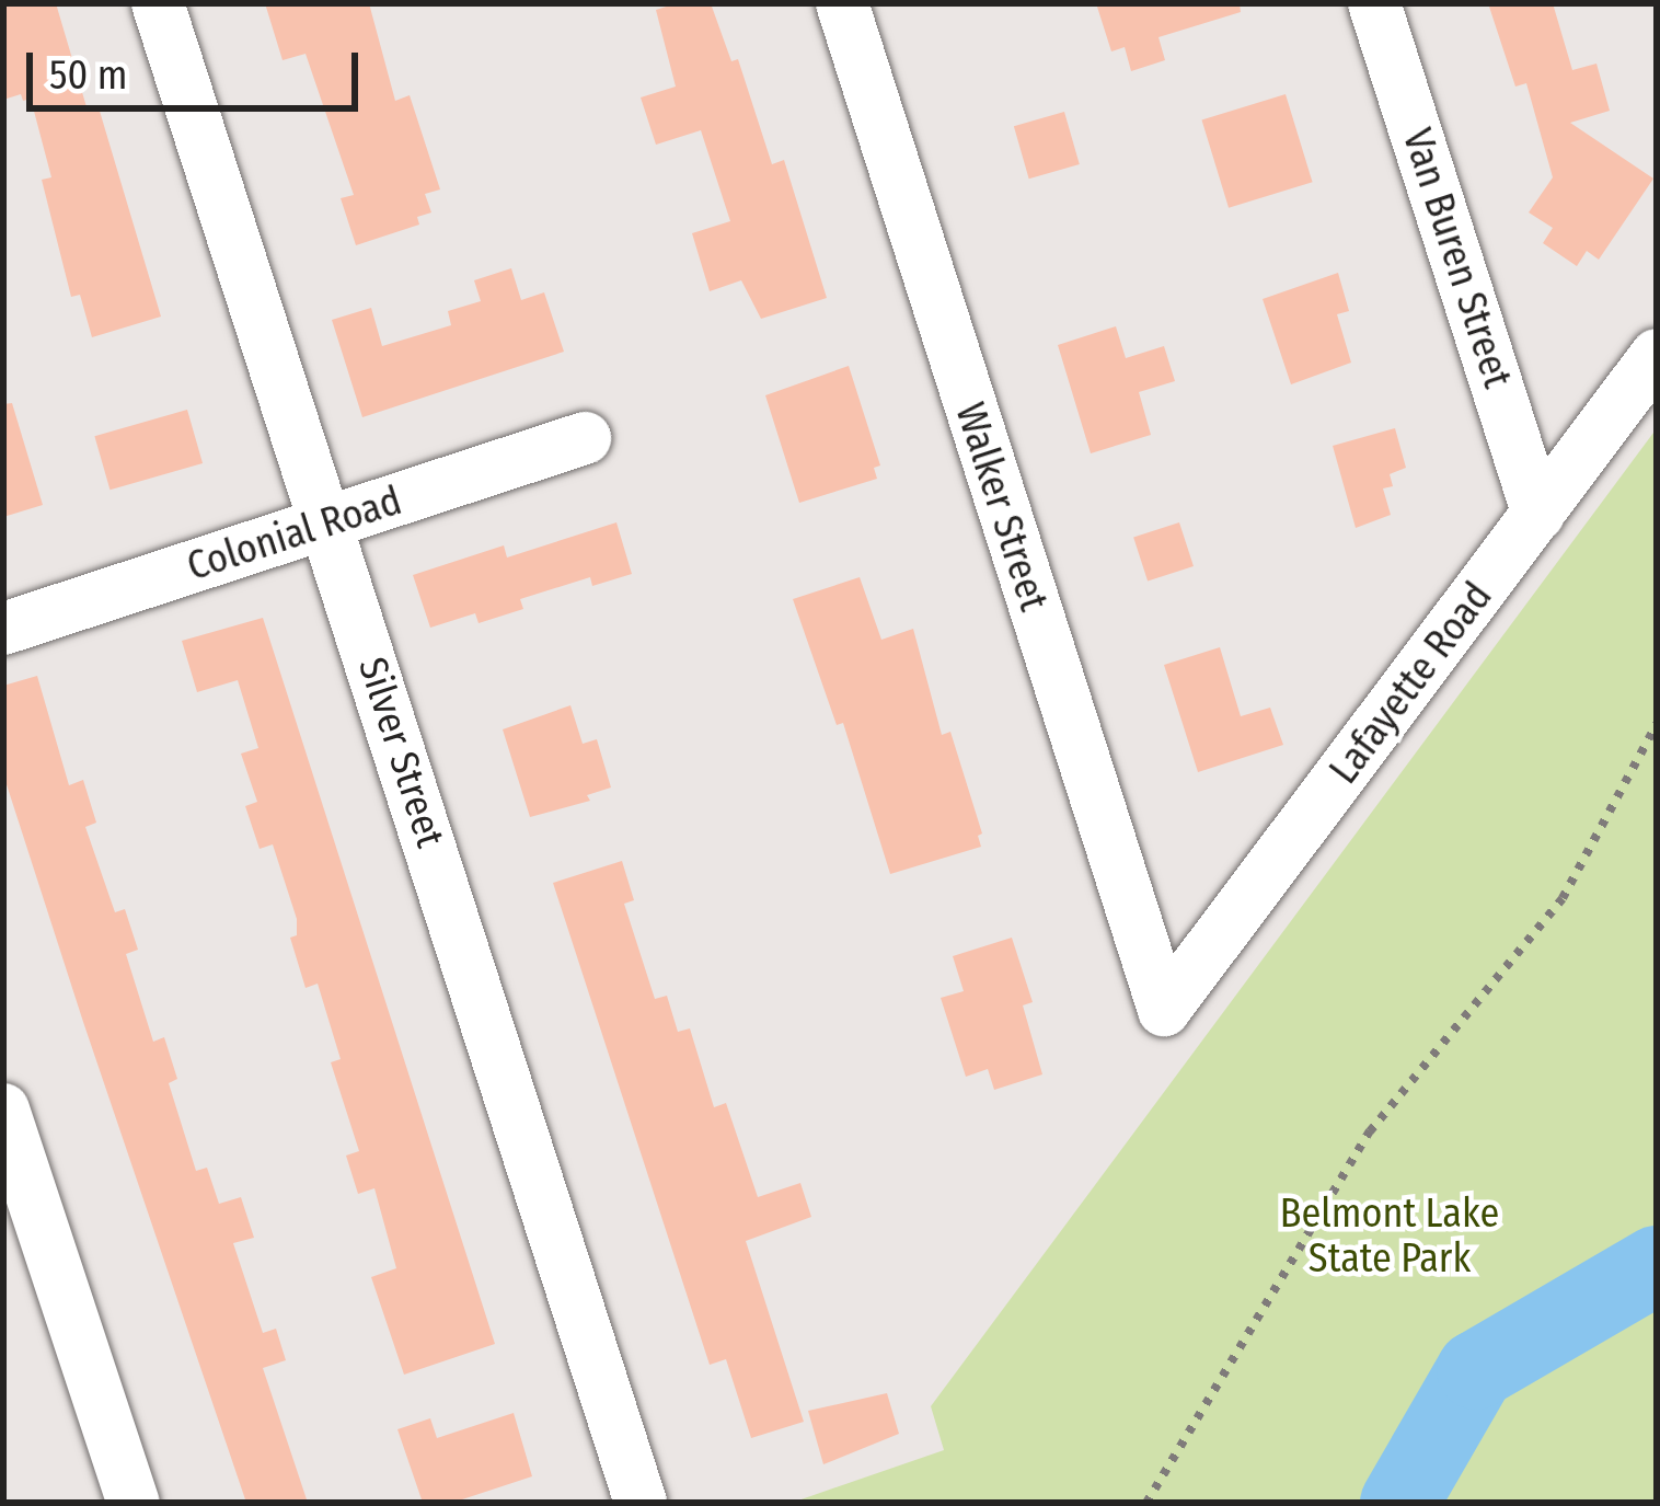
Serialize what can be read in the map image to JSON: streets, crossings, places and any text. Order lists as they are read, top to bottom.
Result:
{
  "streets": {
    "street": [
      "Van Buren Street",
      "Walker Street",
      "Colonial Road",
      "Lafayette Road",
      "Silver Street"
    ]
  },
  "crossings": [
    ["Van Buren Street", "Lafayette Road"],
    ["Walker Street", "Lafayette Road"],
    ["Colonial Road", "Silver Street"]
  ],
  "parks": ["Belmont Lake State Park"],
  "scale_bar": "50 m"
}
